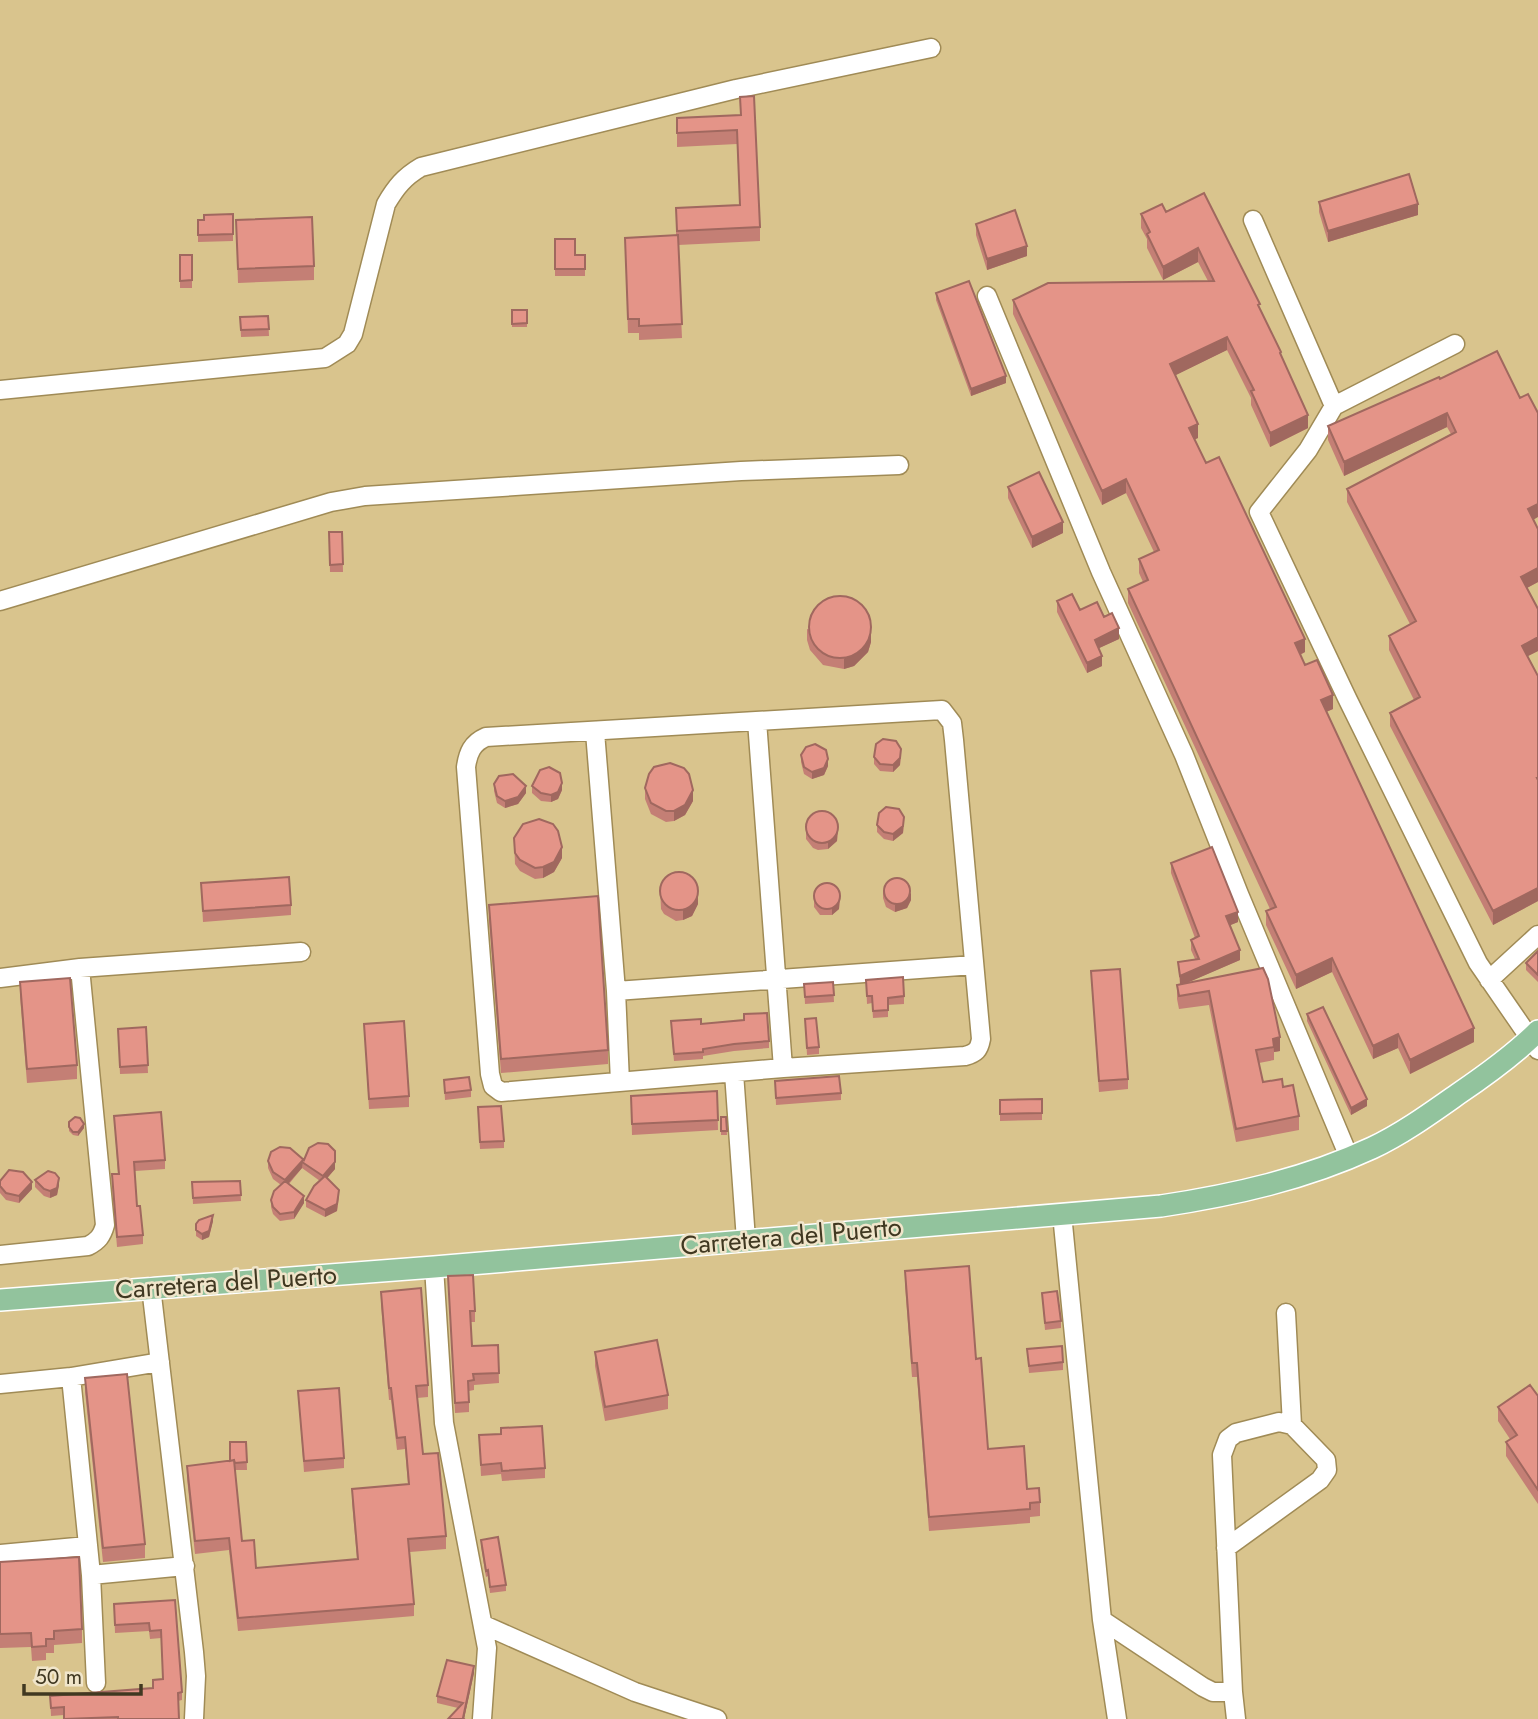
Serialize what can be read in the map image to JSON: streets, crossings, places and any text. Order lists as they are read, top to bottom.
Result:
{
  "streets": {
    "main road": ["Carretera del Puerto"]
  },
  "scale_bar": "50 m"
}
